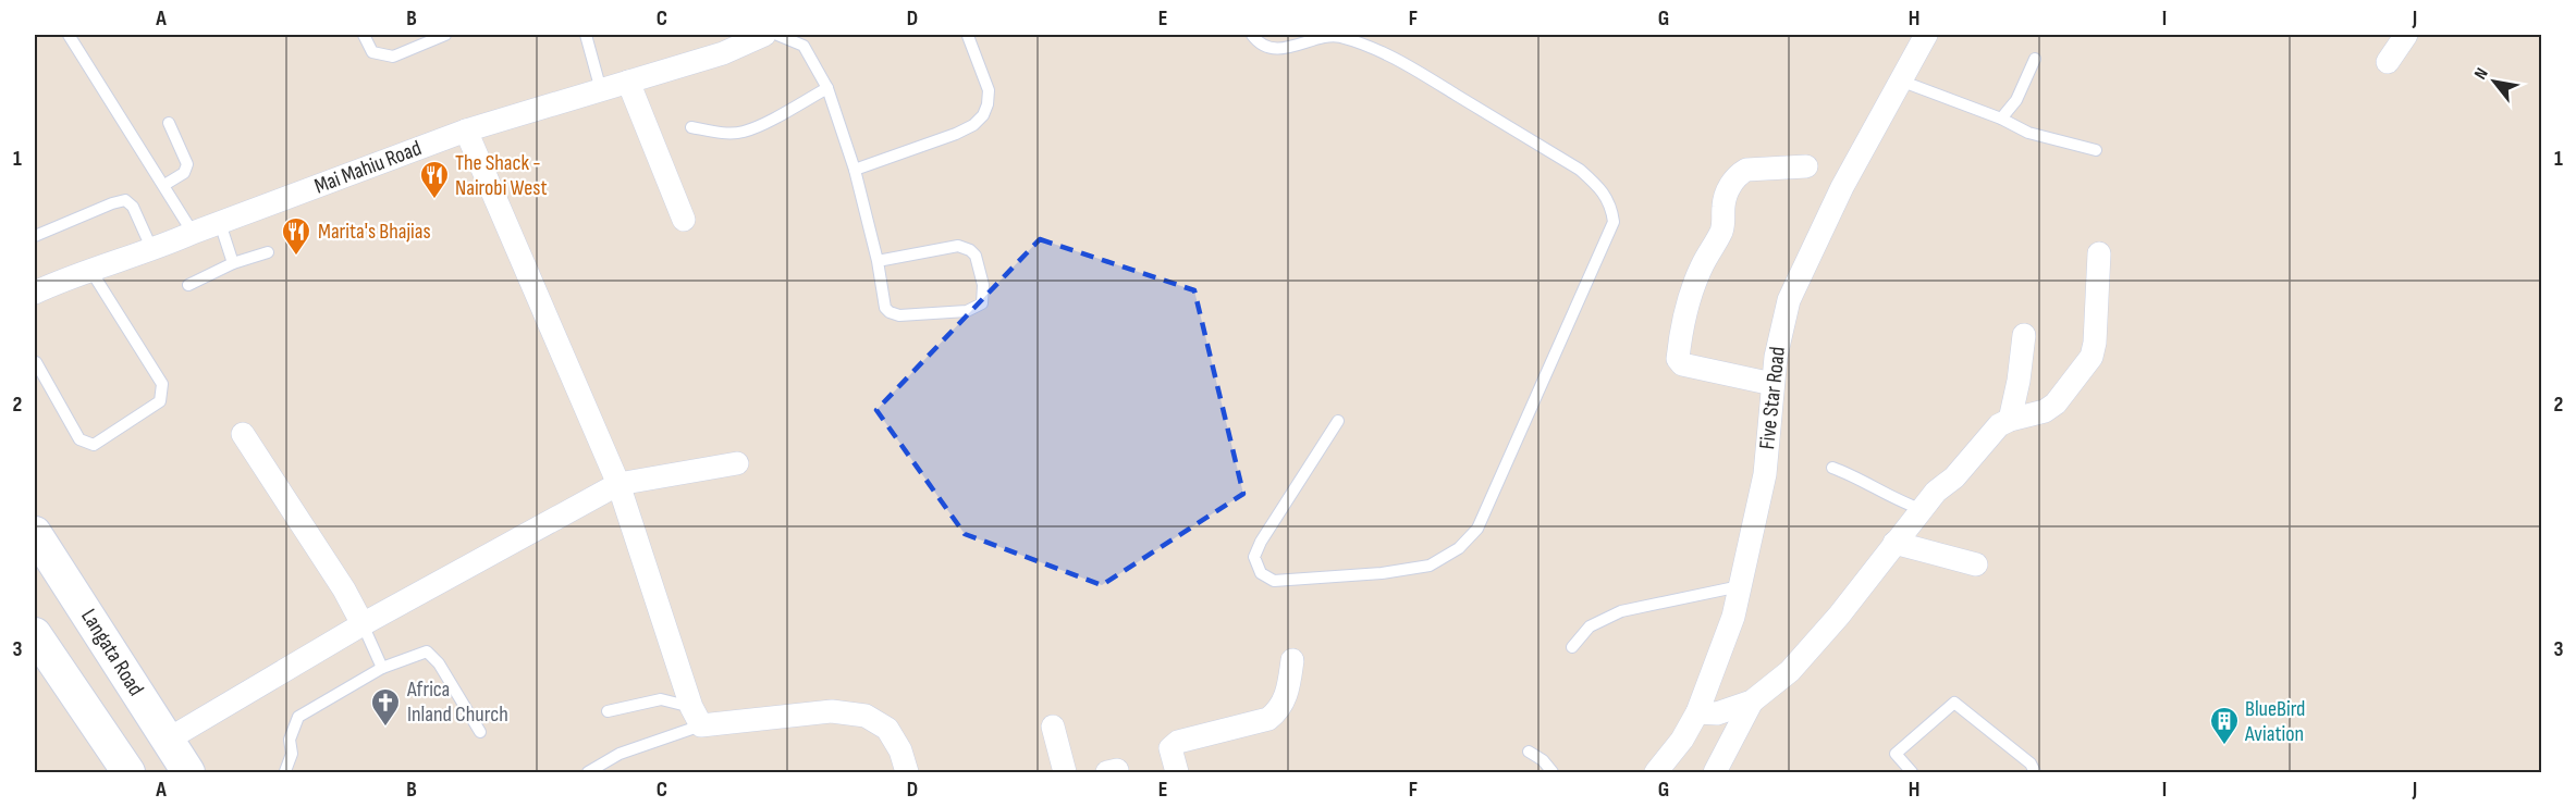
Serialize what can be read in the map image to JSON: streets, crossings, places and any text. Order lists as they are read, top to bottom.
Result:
{
  "streets": {
    "main road": ["Langata Road"],
    "street": ["Mai Mahiu Road", "Five Star Road"]
  },
  "places": {
    "restaurant": ["The Shack - Nairobi West", "Marita's Bhajias"],
    "church": ["Africa Inland Church"],
    "building": ["BlueBird Aviation"]
  },
  "north": "top left",
  "grid": {
    "columns": [
      "A",
      "B",
      "C",
      "D",
      "E",
      "F",
      "G",
      "H",
      "I",
      "J"
    ],
    "rows": ["1", "2", "3"]
  }
}
